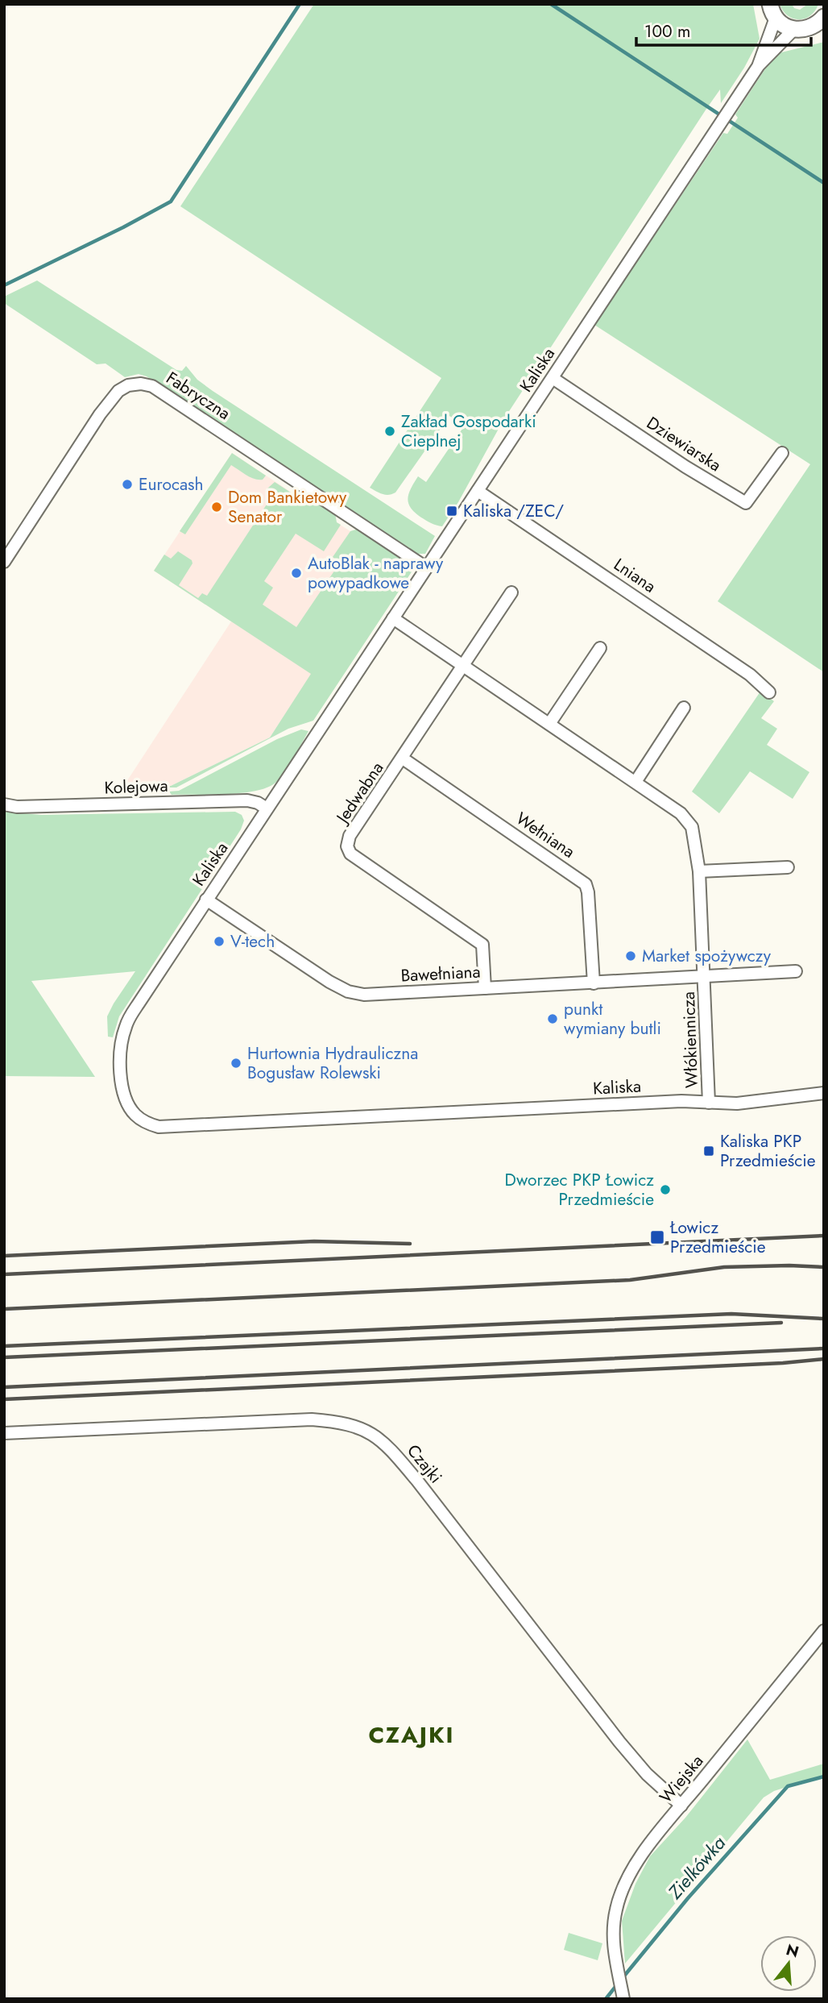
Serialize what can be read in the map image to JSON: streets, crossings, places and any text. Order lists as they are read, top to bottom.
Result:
{
  "streets": {
    "street": [
      "Kaliska",
      "Fabryczna",
      "Dziewiarska",
      "Lniana",
      "Kolejowa",
      "Jedwabna",
      "Wełniana",
      "Bawełniana",
      "Włókiennicza",
      "Czajki",
      "Wiejska"
    ]
  },
  "crossings": [
    ["Kaliska", "Fabryczna"],
    ["Kaliska", "Dziewiarska"],
    ["Kaliska", "Lniana"],
    ["Kaliska", "Kolejowa"],
    ["Kaliska", "Bawełniana"],
    ["Kaliska", "Włókiennicza"],
    ["Jedwabna", "Wełniana"],
    ["Jedwabna", "Bawełniana"],
    ["Jedwabna", "Włókiennicza"],
    ["Wełniana", "Bawełniana"],
    ["Bawełniana", "Włókiennicza"],
    ["Czajki", "Wiejska"]
  ],
  "districts": ["CZAJKI"],
  "water": ["Zielkówka"],
  "places": {
    "other": [
      "Zakład Gospodarki Cieplnej",
      "Eurocash",
      "Dom Bankietowy Senator",
      "AutoBlak - naprawy powypadkowe",
      "V-tech",
      "Market spożywczy",
      "punkt wymiany butli",
      "Hurtownia Hydrauliczna Bogusław Rolewski",
      "Dworzec PKP Łowicz Przedmieście"
    ],
    "transit": ["Kaliska /ZEC/", "Kaliska PKP Przedmieście", "Łowicz Przedmieście"]
  },
  "scale_bar": "100 m",
  "north": "top"
}
